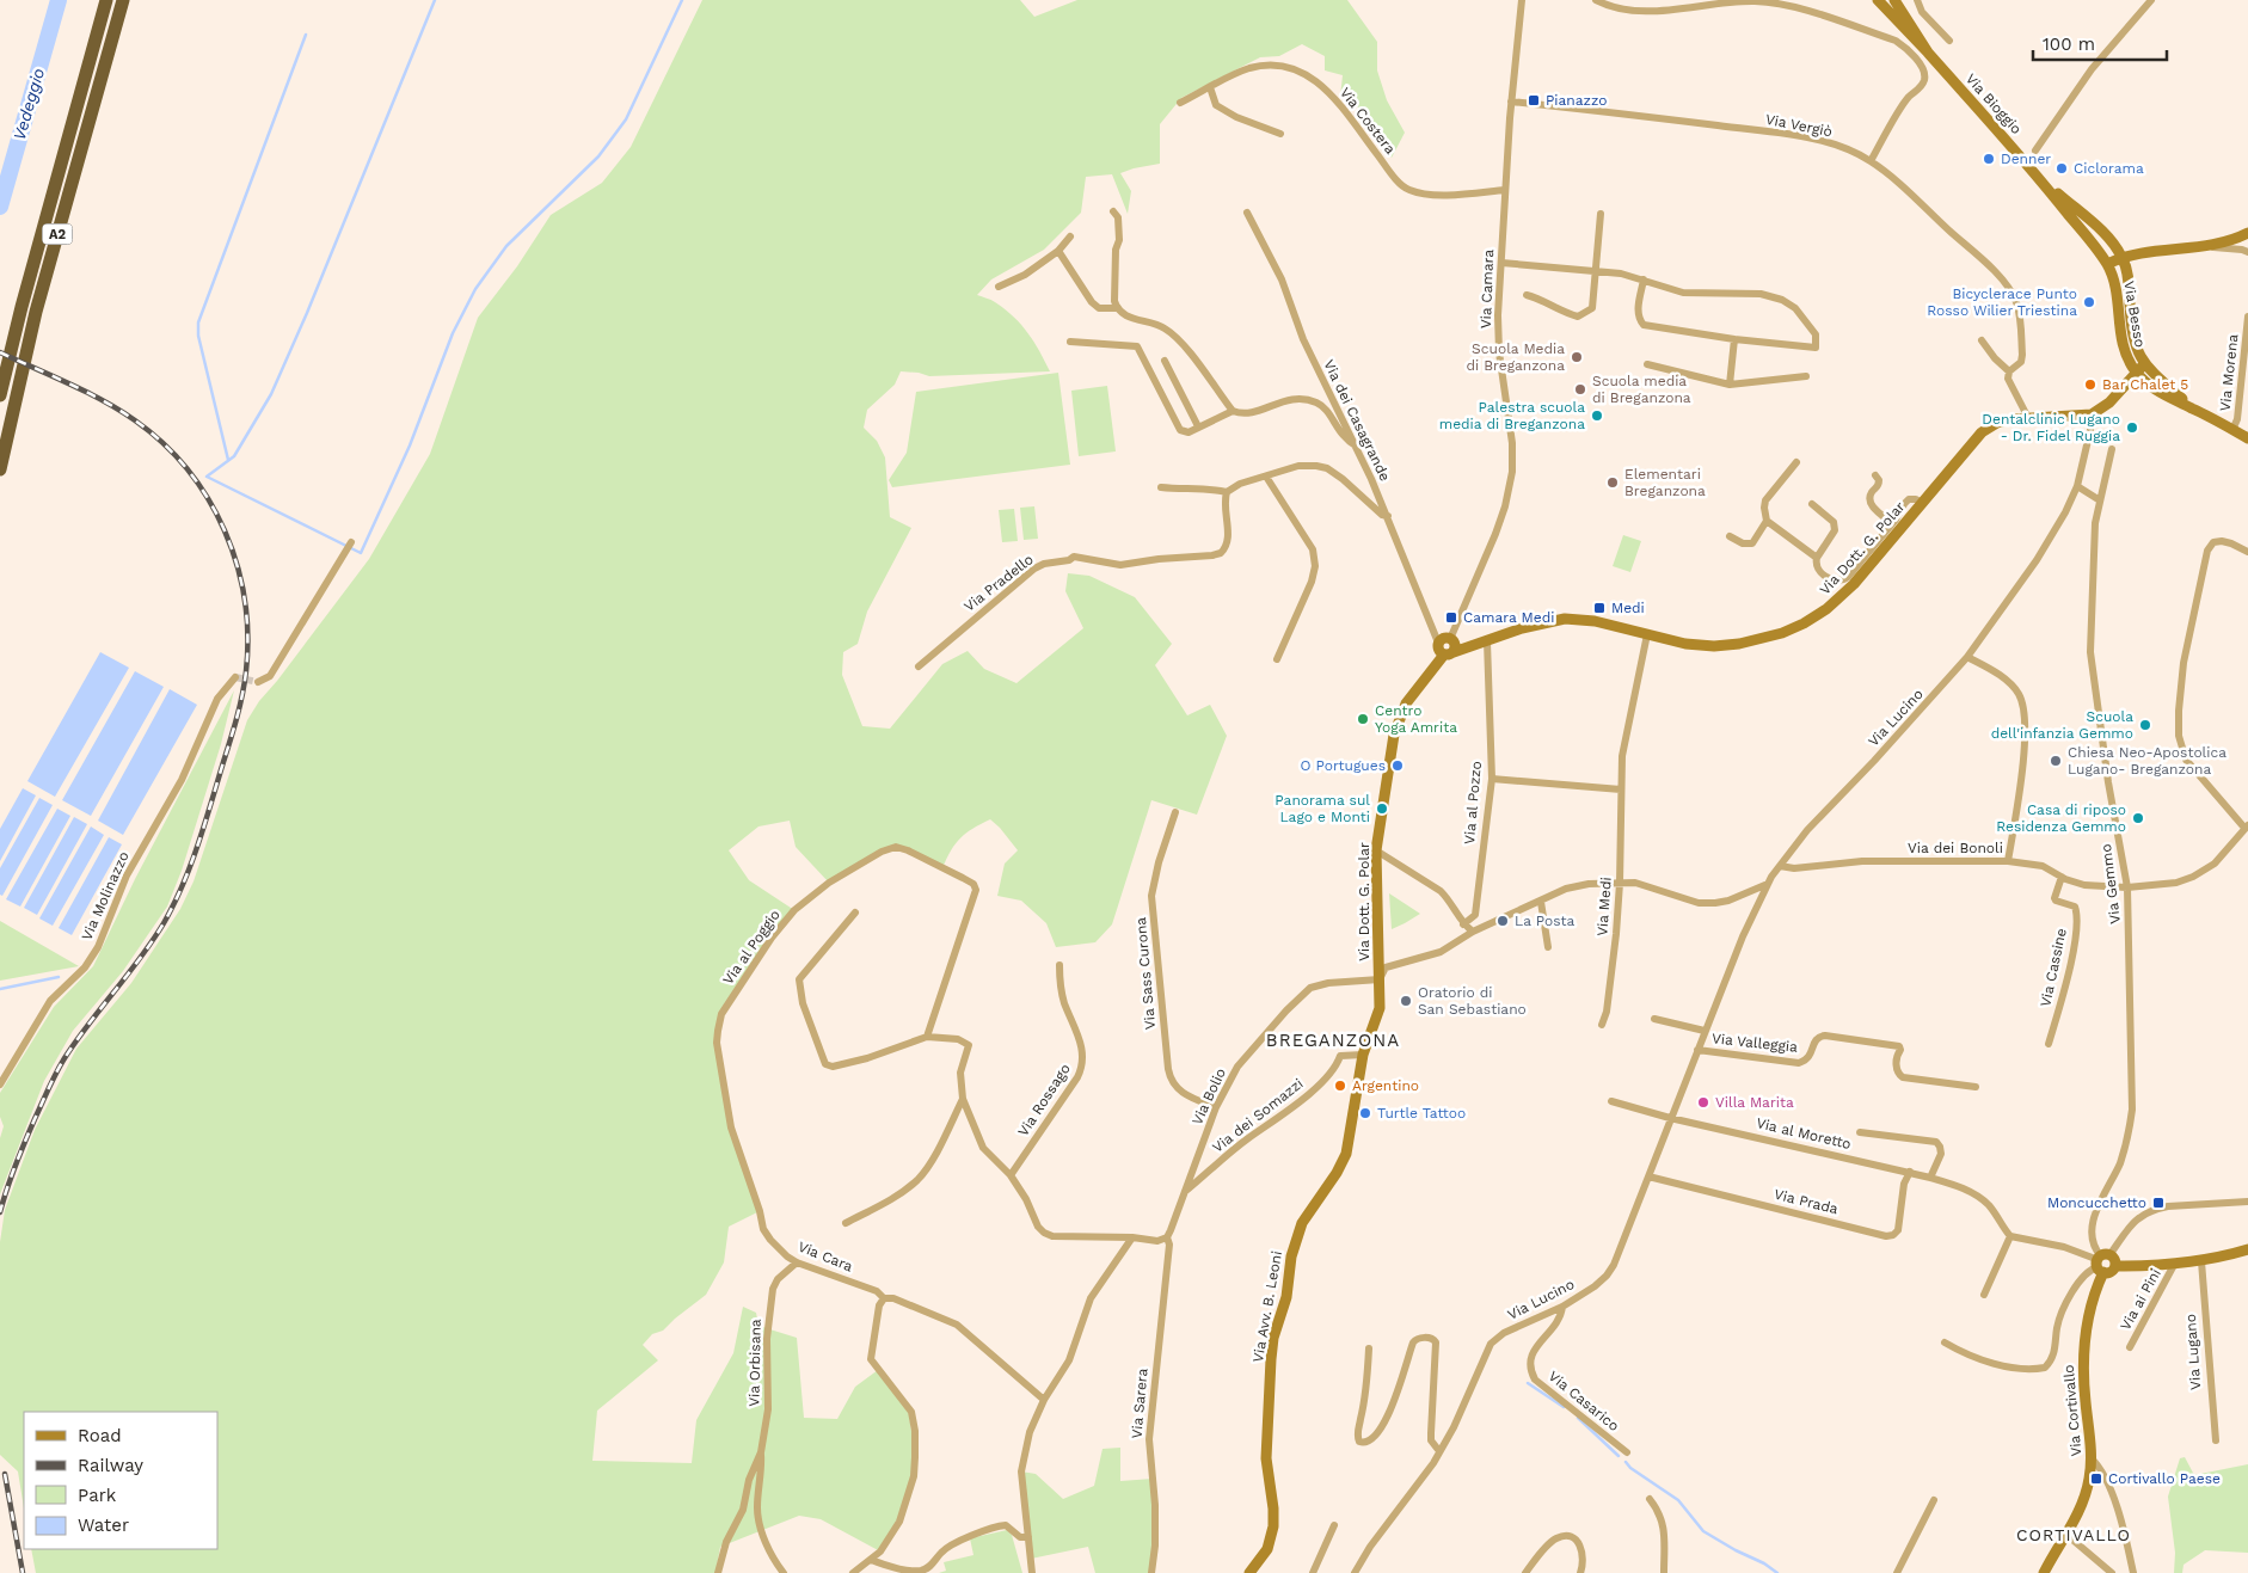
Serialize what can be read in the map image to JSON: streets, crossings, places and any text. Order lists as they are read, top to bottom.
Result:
{
  "streets": {
    "highway": ["A2"],
    "street": [
      "Via Bioggio",
      "Via Costera",
      "Via Vergiò",
      "Via Camara",
      "Via Besso",
      "Via Morena",
      "Via dei Casagrande",
      "Via Dott. G. Polar",
      "Via Pradello",
      "Via Lucino",
      "Via al Pozzo",
      "Via dei Bonoli",
      "Via Gemmo",
      "Via Molinazzo",
      "Via Medi",
      "Via al Poggio",
      "Via Cassine",
      "Via Sass Curona",
      "Via Valleggia",
      "Via Bolio",
      "Via Rossago",
      "Via dei Somazzi",
      "Via al Moretto",
      "Via Prada",
      "Via Cara",
      "Via ai Pini",
      "Via Avv. B. Leoni",
      "Via Lugano",
      "Via Orbisana",
      "Via Casarico",
      "Via Sarera",
      "Via Cortivallo"
    ]
  },
  "crossings": [
    ["Via Bioggio", "Via Besso"],
    ["Via Costera", "Via Camara"],
    ["Via Vergiò", "Via Camara"],
    ["Via Camara", "Via dei Casagrande"],
    ["Via Camara", "Via Dott. G. Polar"],
    ["Via Besso", "Via Morena"],
    ["Via dei Casagrande", "Via Dott. G. Polar"],
    ["Via Dott. G. Polar", "Via Lucino"],
    ["Via Dott. G. Polar", "Via al Pozzo"],
    ["Via Dott. G. Polar", "Via Medi"],
    ["Via Dott. G. Polar", "Via Bolio"],
    ["Via Dott. G. Polar", "Via dei Somazzi"],
    ["Via Dott. G. Polar", "Via Avv. B. Leoni"],
    ["Via Lucino", "Via dei Bonoli"],
    ["Via Lucino", "Via Valleggia"],
    ["Via Lucino", "Via al Moretto"],
    ["Via Lucino", "Via Prada"],
    ["Via Lucino", "Via Casarico"],
    ["Via dei Bonoli", "Via Gemmo"],
    ["Via dei Bonoli", "Via Cassine"],
    ["Via Gemmo", "Via Cortivallo"],
    ["Via al Poggio", "Via Cara"],
    ["Via Sass Curona", "Via Bolio"],
    ["Via Bolio", "Via dei Somazzi"],
    ["Via Bolio", "Via Sarera"],
    ["Via dei Somazzi", "Via Avv. B. Leoni"],
    ["Via al Moretto", "Via Prada"],
    ["Via Cara", "Via Orbisana"]
  ],
  "districts": ["BREGANZONA", "CORTIVALLO"],
  "water": ["Vedeggio"],
  "places": {
    "transit": [
      "Pianazzo",
      "Medi",
      "Camara Medi",
      "Moncucchetto",
      "Cortivallo Paese"
    ],
    "other": [
      "Denner",
      "Ciclorama",
      "Bicyclerace Punto Rosso Wilier Triestina",
      "Scuola Media di Breganzona",
      "Bar Chalet 5",
      "Scuola media di Breganzona",
      "Palestra scuola media di Breganzona",
      "Dentalclinic Lugano - Dr. Fidel Ruggia",
      "Elementari Breganzona",
      "Centro Yoga Amrita",
      "Scuola dell'infanzia Gemmo",
      "Chiesa Neo-Apostolica Lugano- Breganzona",
      "O Portugues",
      "Panorama sul Lago e Monti",
      "Casa di riposo Residenza Gemmo",
      "La Posta",
      "Oratorio di San Sebastiano",
      "Argentino",
      "Villa Marita",
      "Turtle Tattoo"
    ]
  },
  "legend": [
    "Road",
    "Railway",
    "Park",
    "Water"
  ],
  "scale_bar": "100 m"
}
